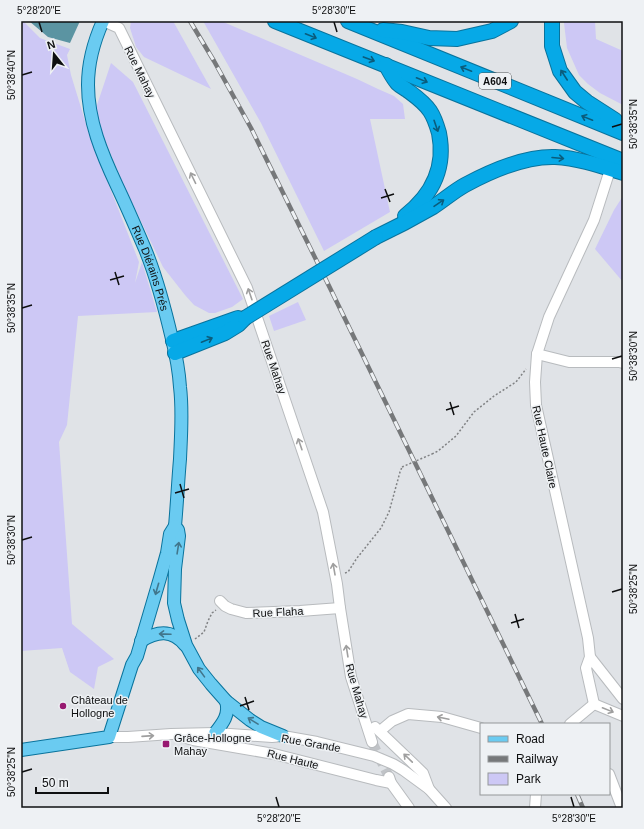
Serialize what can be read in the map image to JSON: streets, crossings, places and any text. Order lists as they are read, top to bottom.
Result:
{
  "streets": {
    "highway": ["A604"],
    "main road": ["Rue Diérains Prés"],
    "street": [
      "Rue Mahay",
      "Rue Haute Claire",
      "Rue Flaha",
      "Rue Grande",
      "Rue Haute"
    ]
  },
  "crossings": [
    ["Rue Mahay", "Rue Diérains Prés"],
    ["Rue Mahay", "Rue Flaha"],
    ["Rue Diérains Prés", "Rue Grande"],
    ["Rue Grande", "Rue Haute"]
  ],
  "one_way": ["Rue Mahay"],
  "places": {
    "other": ["Château de Hollogne"],
    "transit": ["Grâce-Hollogne Mahay"]
  },
  "legend": ["Road", "Railway", "Park"],
  "scale_bar": "50 m",
  "north": "top",
  "coordinates": [
    "5°28'20\"E",
    "5°28'30\"E",
    "50°38'40\"N",
    "50°38'35\"N",
    "50°38'30\"N",
    "50°38'25\"N"
  ]
}
